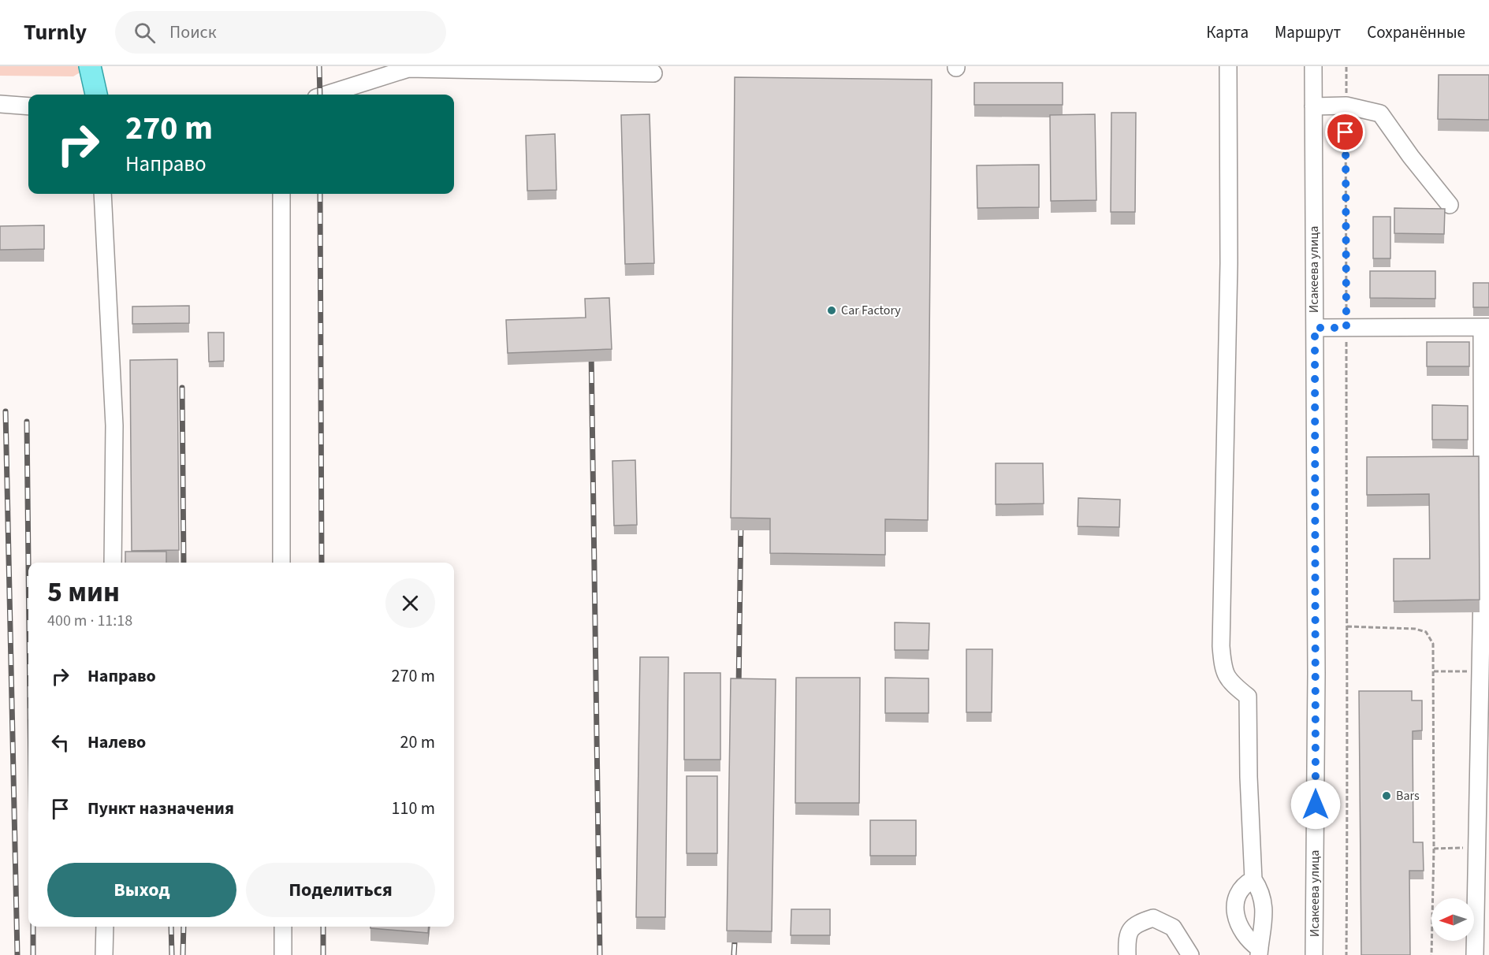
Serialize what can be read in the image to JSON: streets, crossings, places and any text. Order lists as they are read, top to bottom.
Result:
{
  "streets": {
    "street": ["Исакеева улица"]
  },
  "places": ["Car Factory", "Bars"],
  "north": "left",
  "page": {
    "header": "Turnly",
    "search": "Поиск",
    "nav": ["Карта", "Маршрут", "Сохранённые"],
    "turn": ["270 m", "Направо"],
    "heading": ["5 мин", "400 m · 11:18"],
    "list": [
      {
        "name": "Направо",
        "value": "270 m"
      },
      {
        "name": "Налево",
        "value": "20 m"
      },
      {
        "name": "Пункт назначения",
        "value": "110 m"
      }
    ],
    "buttons": ["Выход", "Поделиться"]
  }
}
